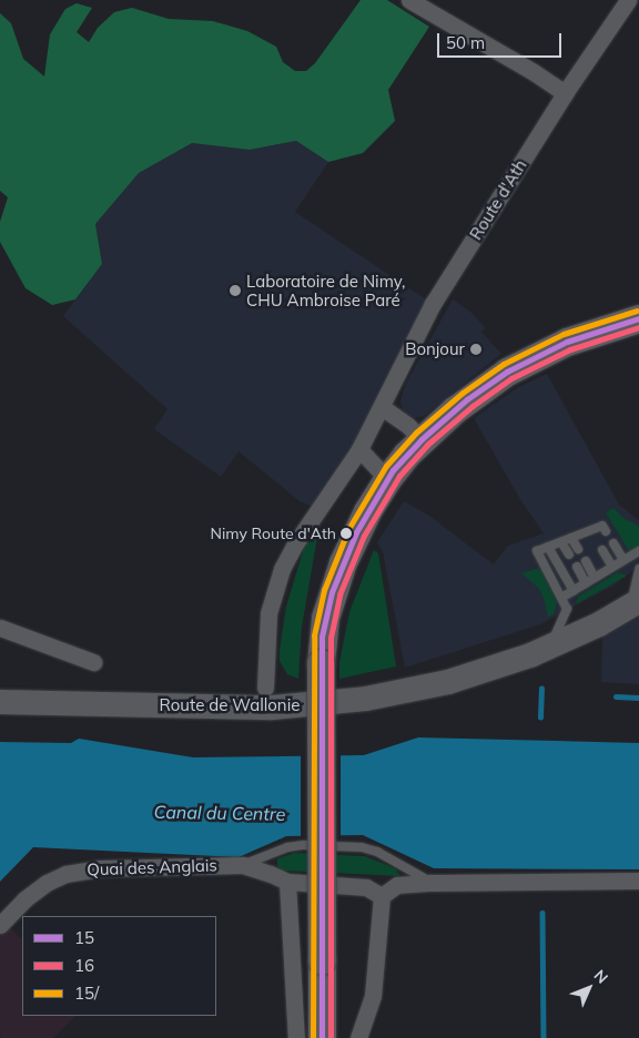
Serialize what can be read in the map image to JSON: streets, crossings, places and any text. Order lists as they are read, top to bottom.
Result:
{
  "streets": {
    "main road": ["Route de Wallonie"],
    "street": ["Route d'Ath", "Quai des Anglais"]
  },
  "water": ["Canal du Centre"],
  "places": ["Laboratoire de Nimy, CHU Ambroise Paré", "Bonjour", "Nimy Route d'Ath"],
  "lines": ["transit line 15/", "transit line 15", "transit line 16"],
  "legend": ["15", "16", "15/"],
  "scale_bar": "50 m",
  "north": "top right"
}
